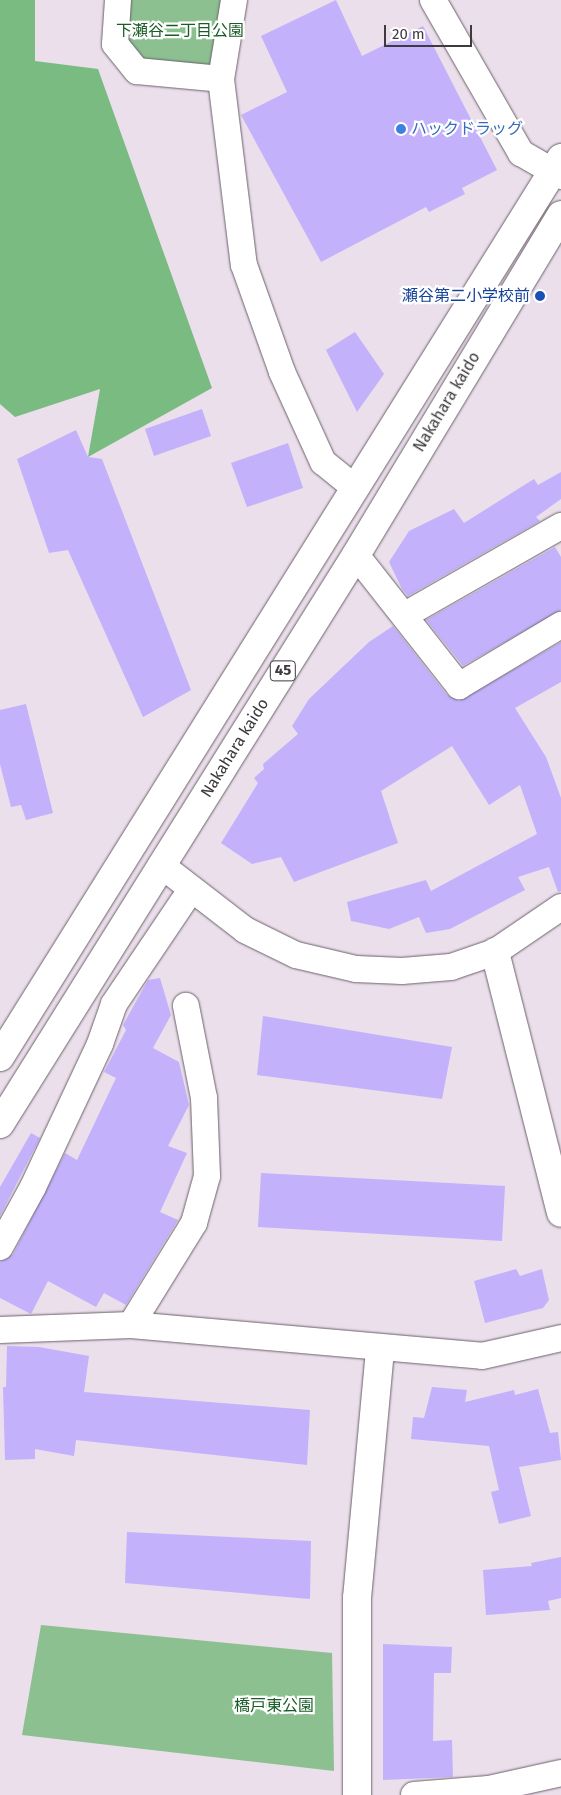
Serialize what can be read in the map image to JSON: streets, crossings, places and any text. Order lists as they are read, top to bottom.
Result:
{
  "streets": {
    "main road": ["Nakahara kaido", "45"]
  },
  "parks": ["下瀬谷二丁目公園", "橋戸東公園"],
  "places": ["ハックドラッグ", "瀬谷第二小学校前"],
  "scale_bar": "20 m"
}
